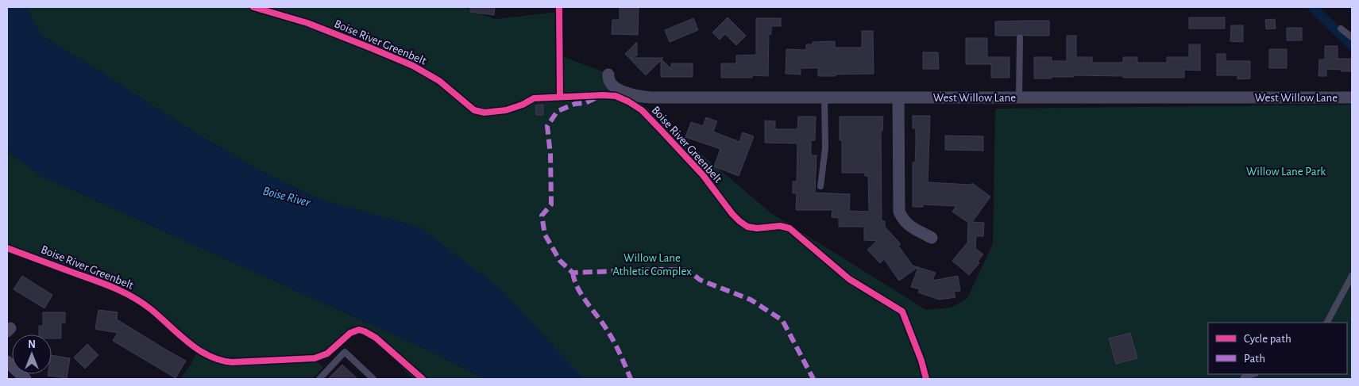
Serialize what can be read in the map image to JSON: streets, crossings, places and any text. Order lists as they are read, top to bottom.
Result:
{
  "streets": {
    "street": ["West Willow Lane"],
    "cycle path": ["Boise River Greenbelt"]
  },
  "water": ["Boise River"],
  "parks": ["Willow Lane Park", "Willow Lane Athletic Complex"],
  "legend": ["Cycle path", "Path"],
  "north": "top"
}
